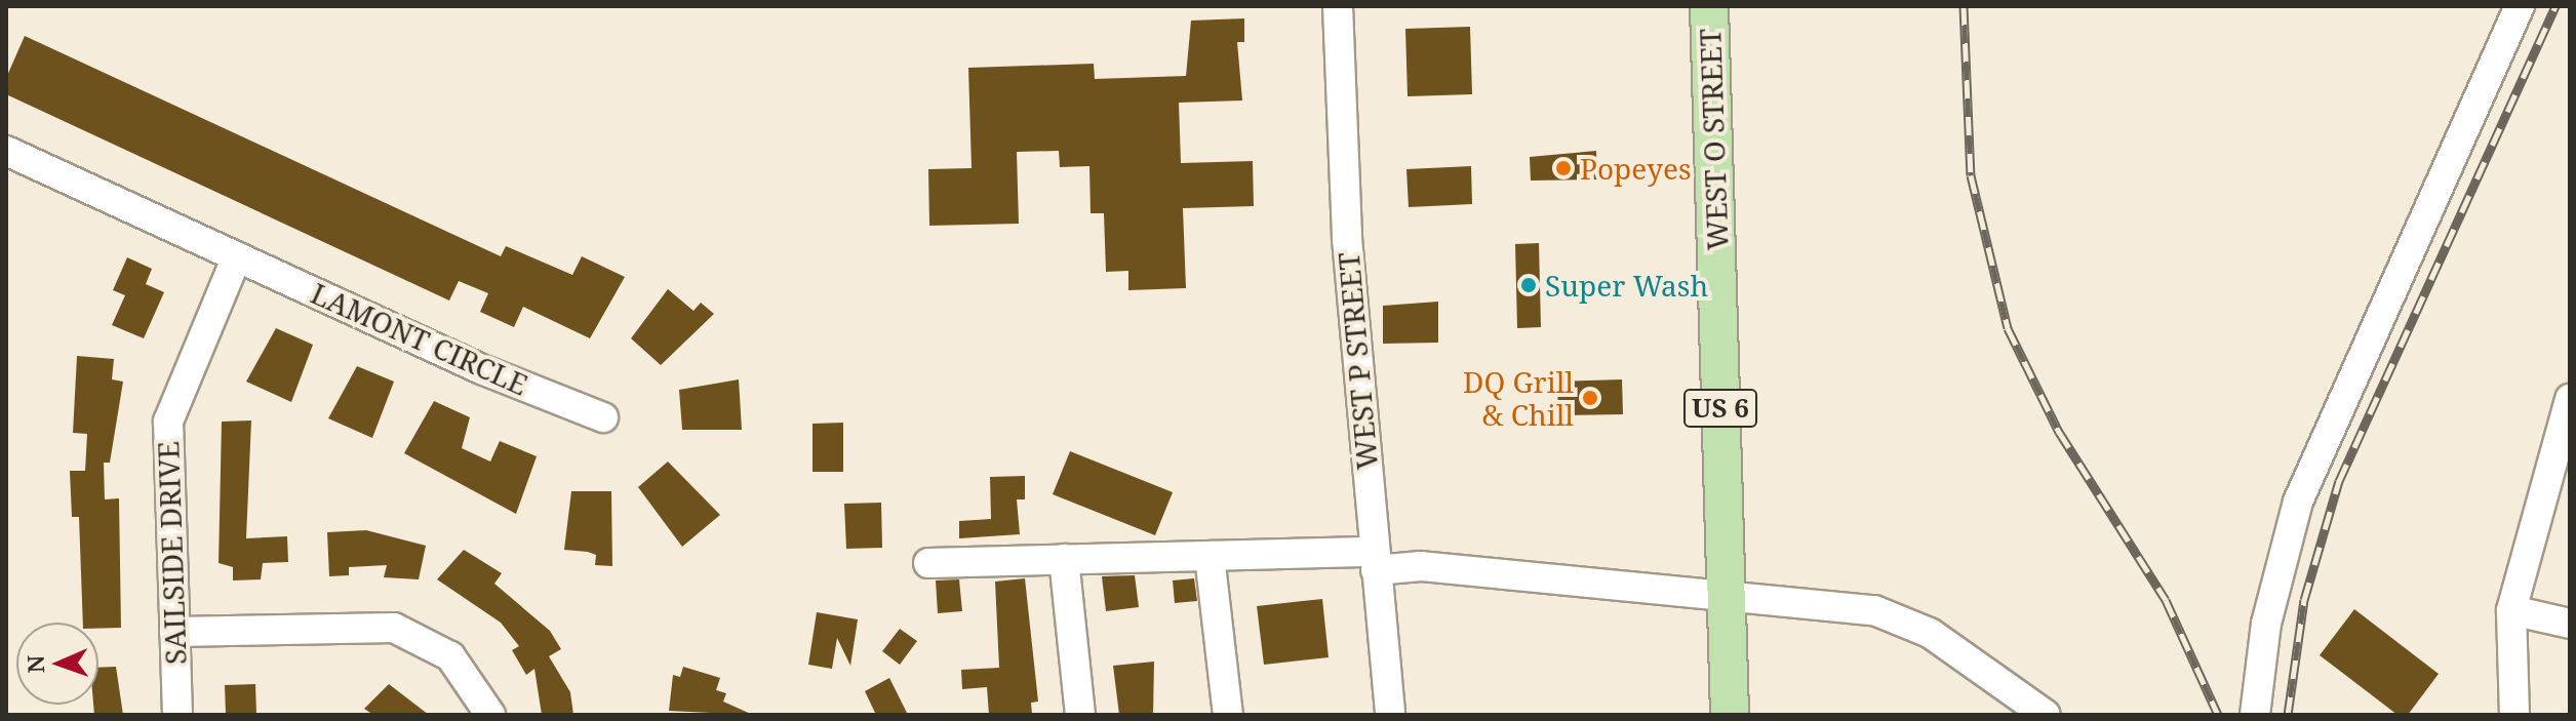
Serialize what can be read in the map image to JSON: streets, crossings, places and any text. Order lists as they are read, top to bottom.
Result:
{
  "streets": {
    "main road": ["WEST O STREET", "US 6"],
    "street": ["LAMONT CIRCLE", "WEST P STREET", "SAILSIDE DRIVE"]
  },
  "crossings": [
    ["LAMONT CIRCLE", "SAILSIDE DRIVE"]
  ],
  "places": ["Popeyes", "Super Wash", "DQ Grill & Chill"],
  "north": "left"
}
